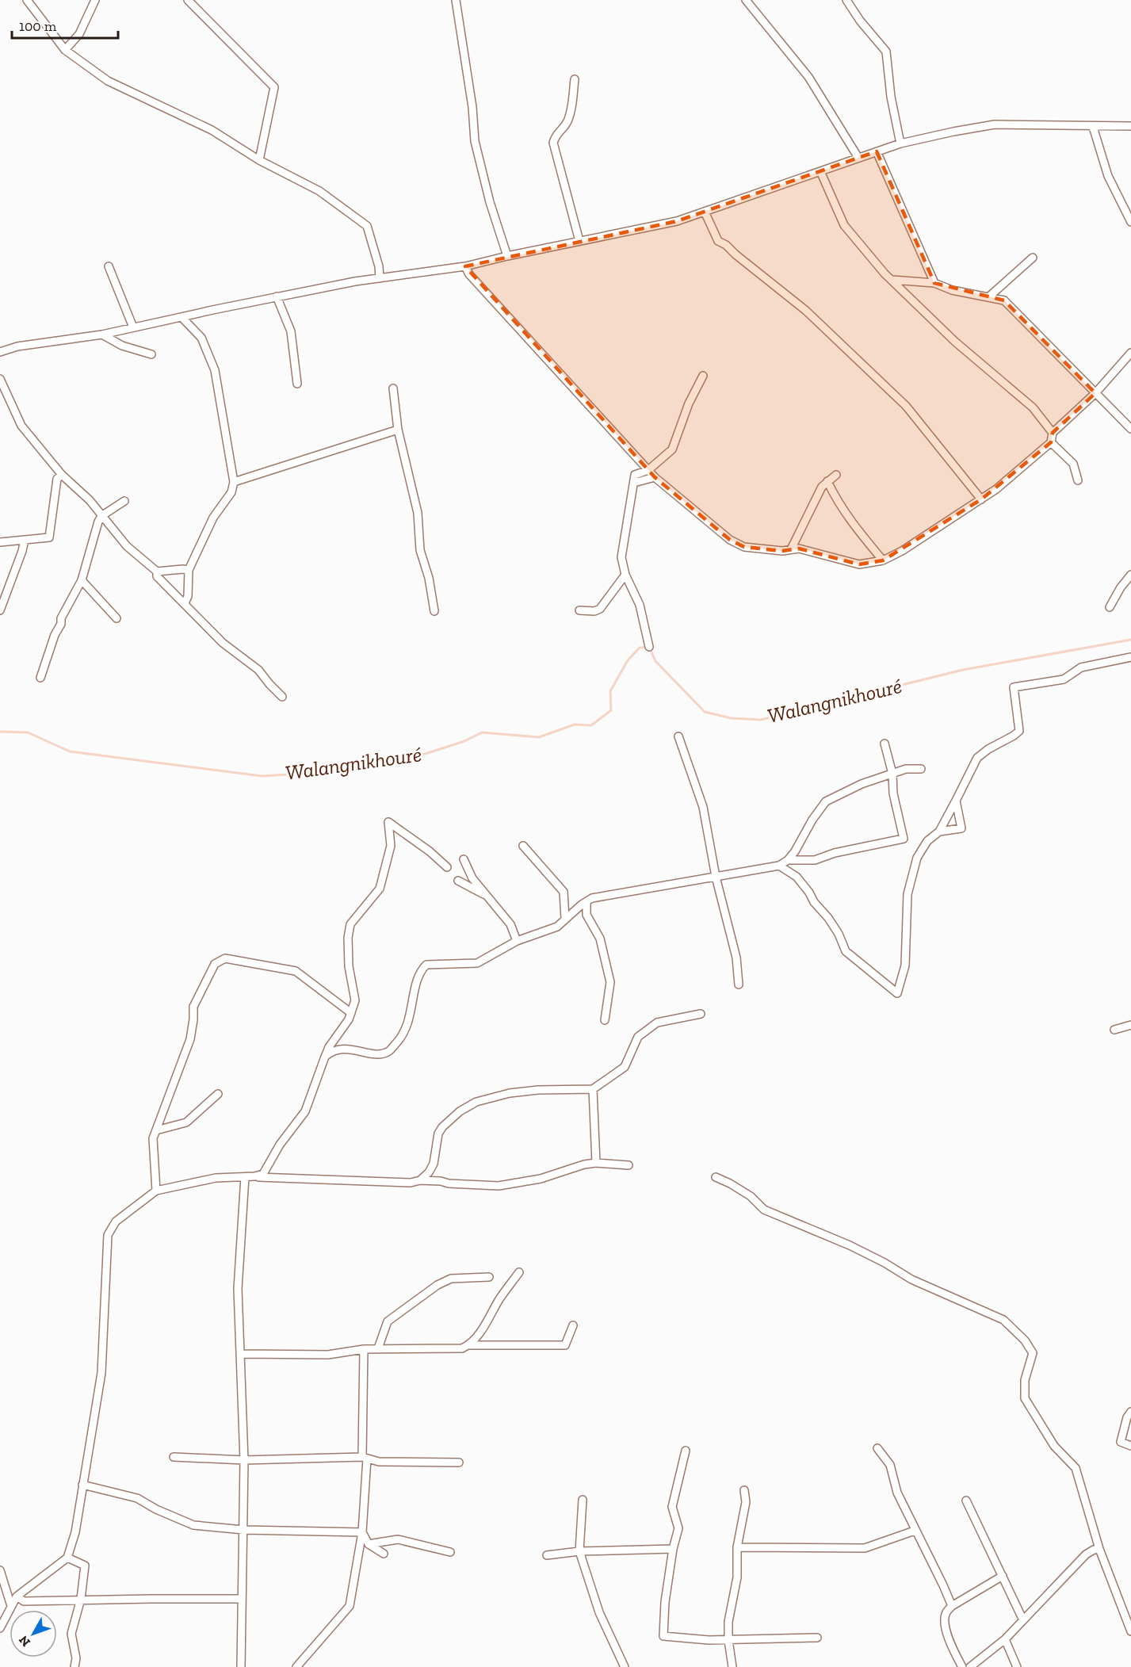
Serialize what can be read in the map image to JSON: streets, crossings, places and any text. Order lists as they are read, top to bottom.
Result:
{
  "water": ["Walangnikhouré"],
  "scale_bar": "100 m",
  "north": "bottom left"
}
